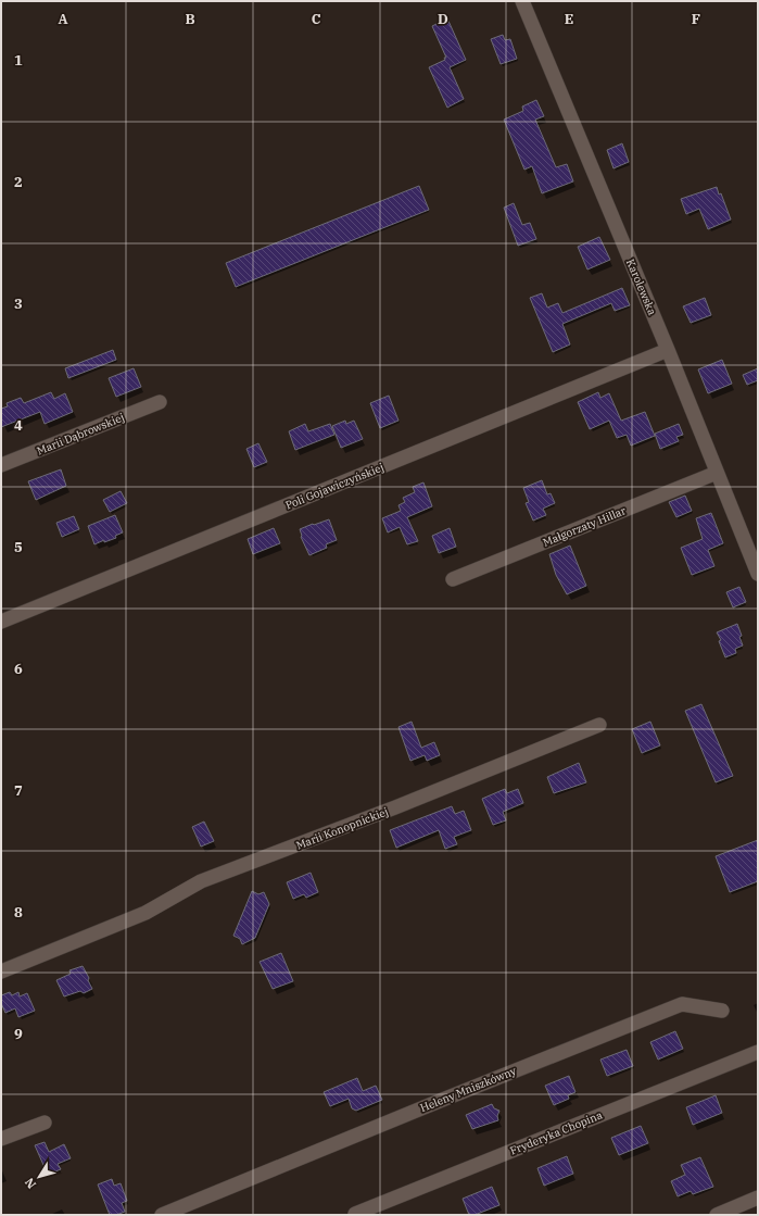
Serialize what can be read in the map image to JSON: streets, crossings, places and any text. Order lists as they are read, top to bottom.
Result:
{
  "streets": {
    "street": [
      "Karolewska",
      "Marii Dąbrowskiej",
      "Poli Gojawiczyńskiej",
      "Małgorzaty Hillar",
      "Marii Konopnickiej",
      "Heleny Mniszkówny",
      "Fryderyka Chopina"
    ]
  },
  "crossings": [
    ["Karolewska", "Poli Gojawiczyńskiej"],
    ["Karolewska", "Małgorzaty Hillar"]
  ],
  "north": "bottom left",
  "grid": {
    "columns": [
      "A",
      "B",
      "C",
      "D",
      "E",
      "F"
    ],
    "rows": [
      "1",
      "2",
      "3",
      "4",
      "5",
      "6",
      "7",
      "8",
      "9"
    ]
  }
}
